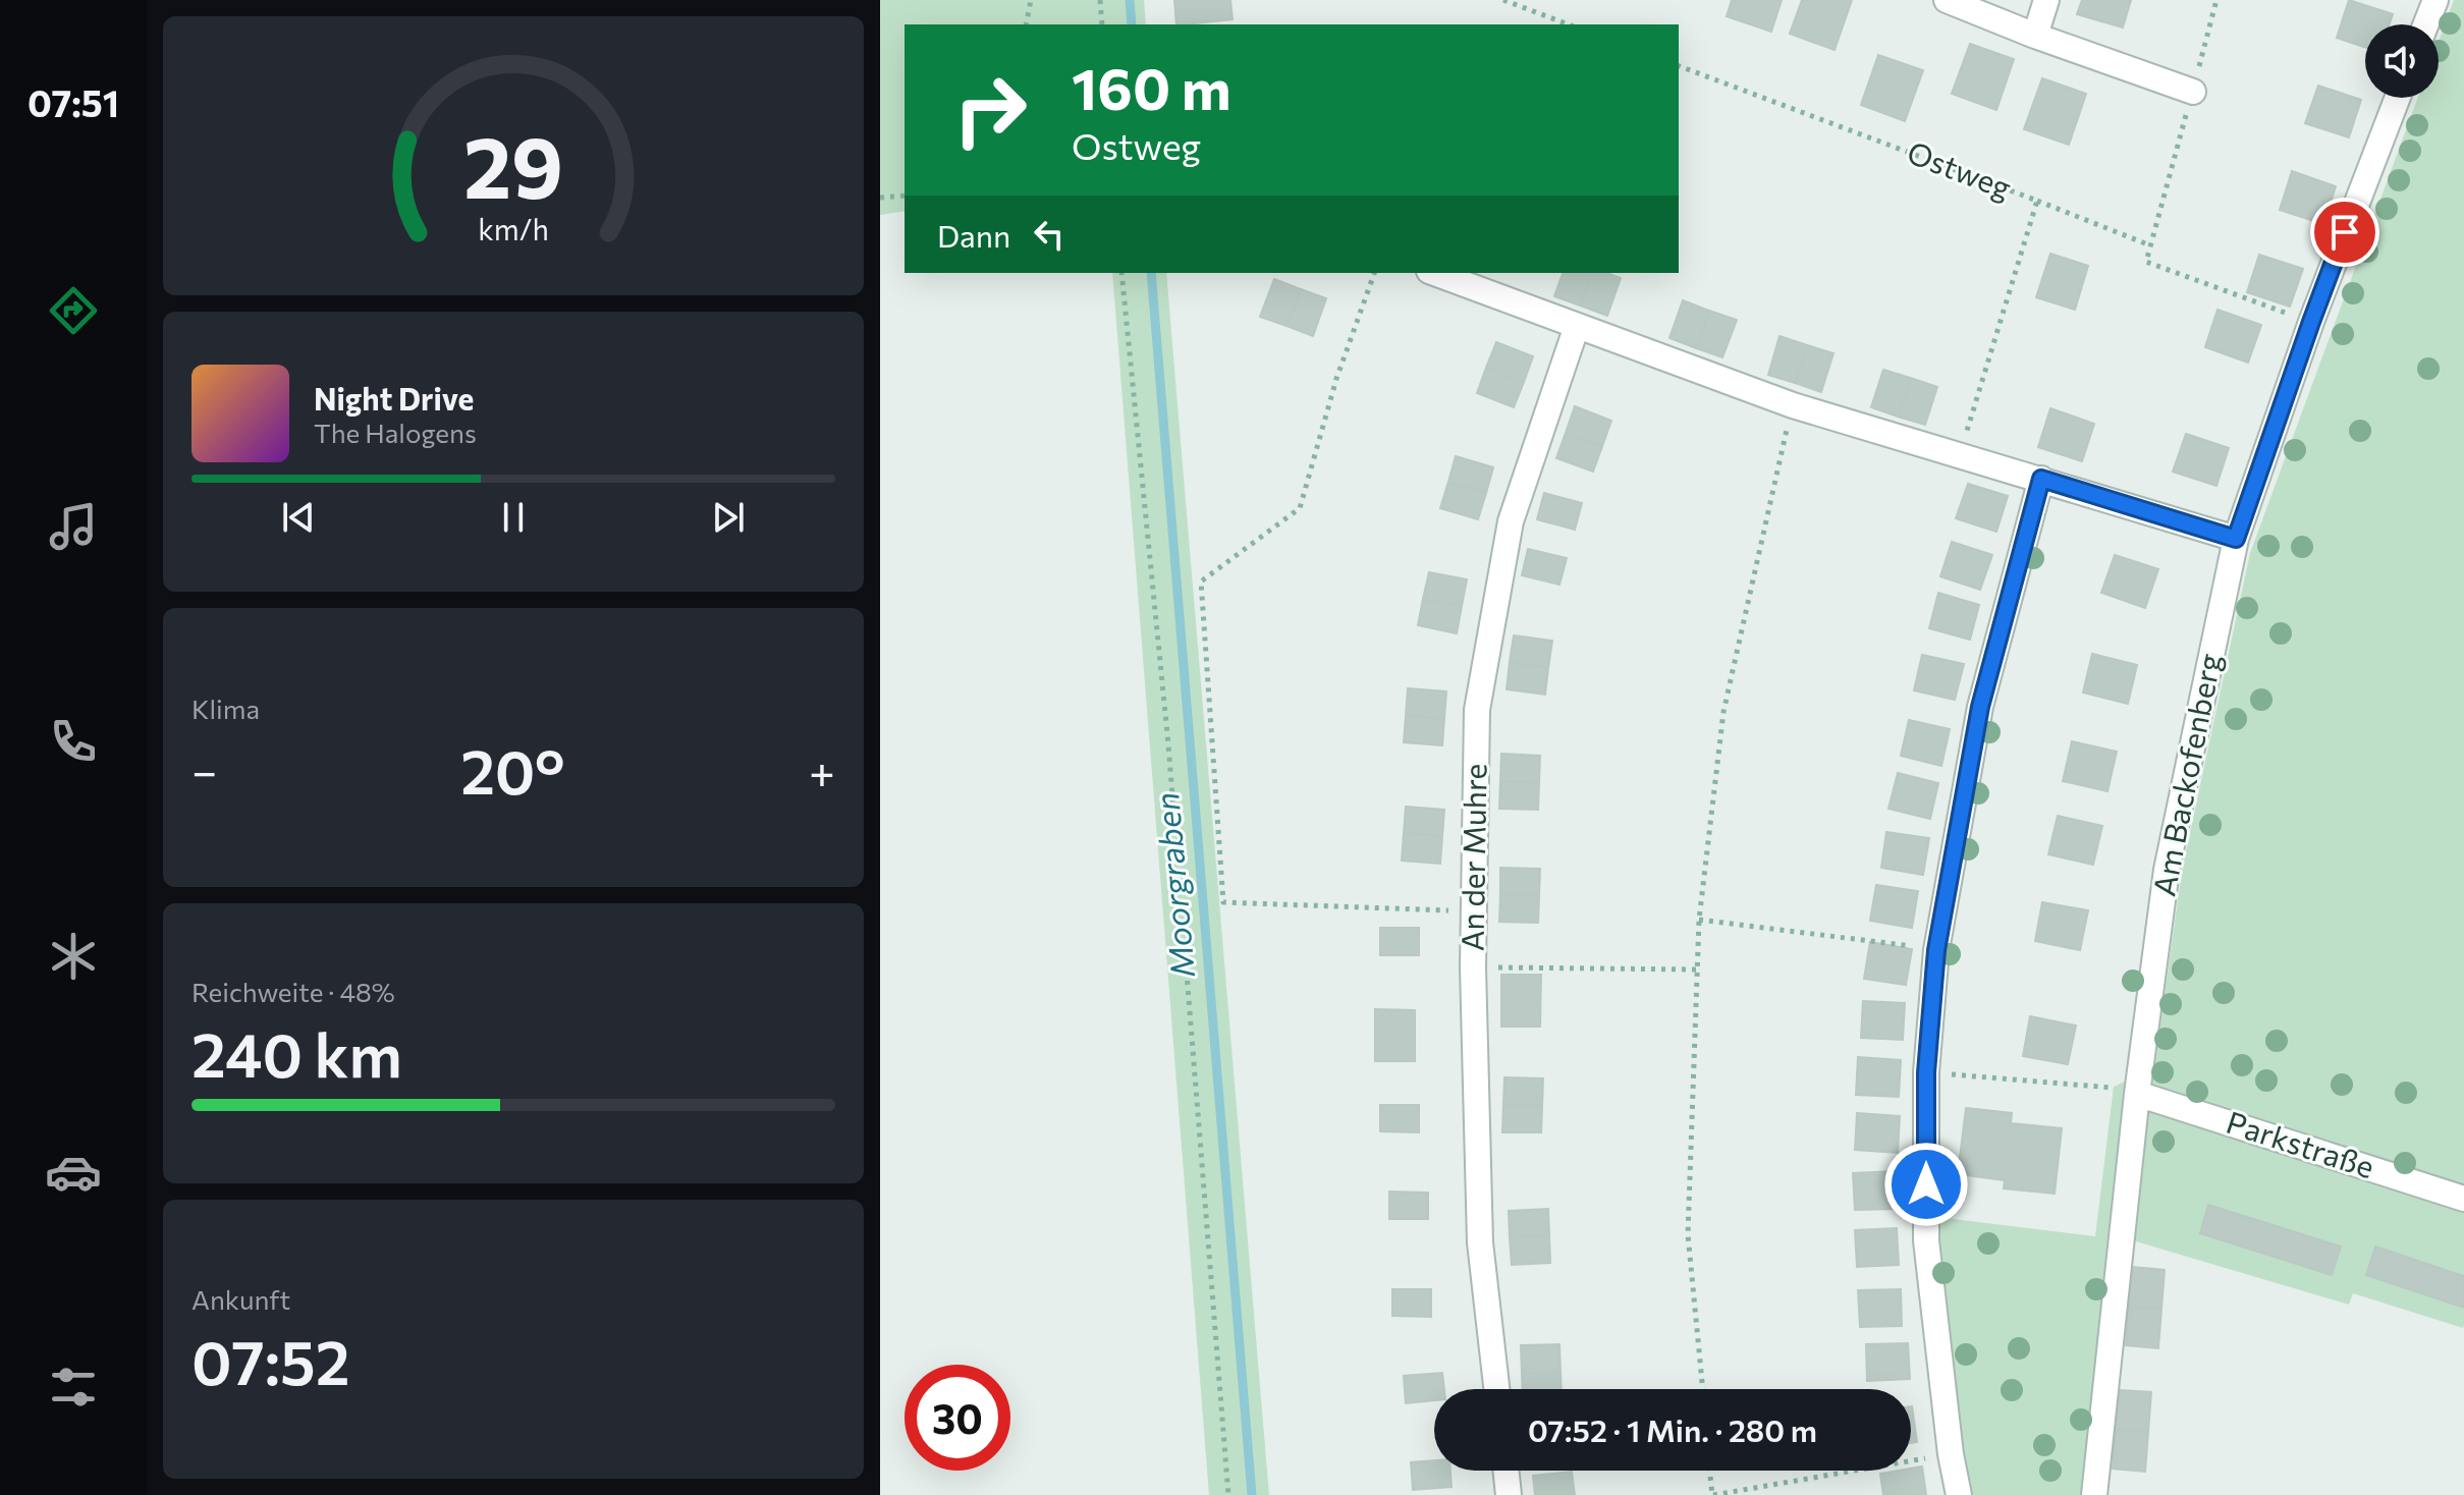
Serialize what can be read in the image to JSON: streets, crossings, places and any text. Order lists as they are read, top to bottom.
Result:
{
  "streets": {
    "street": ["Am Backofenberg", "An der Muhre", "Parkstraße"],
    "path": ["Ostweg"]
  },
  "crossings": [
    ["Am Backofenberg", "Parkstraße"]
  ],
  "water": ["Moorgraben"],
  "page": {
    "tabs": "07:51",
    "turn": ["160 m", "Ostweg"],
    "then": "Dann",
    "song": ["Night Drive", "The Halogens"],
    "tile": [
      "Klima",
      ["Reichweite · 48%", "240 km"],
      ["Ankunft", "07:52"]
    ],
    "heat": ["−", "20°", "+"],
    "limit": "30",
    "trip": "07:52 · 1 Min. · 280 m",
    "gauge": ["29", "km/h"]
  }
}
